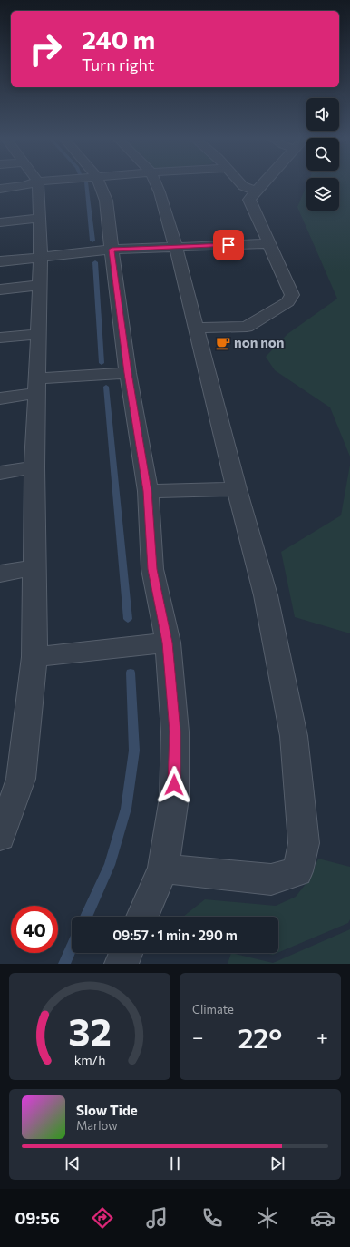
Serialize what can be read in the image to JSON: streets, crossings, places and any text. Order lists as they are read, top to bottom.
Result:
{
  "places": {
    "cafe": ["non non"]
  },
  "page": {
    "turn": ["240 m", "Turn right"],
    "limit": "40",
    "trip": "09:57 · 1 min · 290 m",
    "tile": "Climate",
    "heat": ["−", "22°", "+"],
    "song": ["Slow Tide", "Marlow"],
    "tabs": "09:56",
    "gauge": ["32", "km/h"]
  }
}
